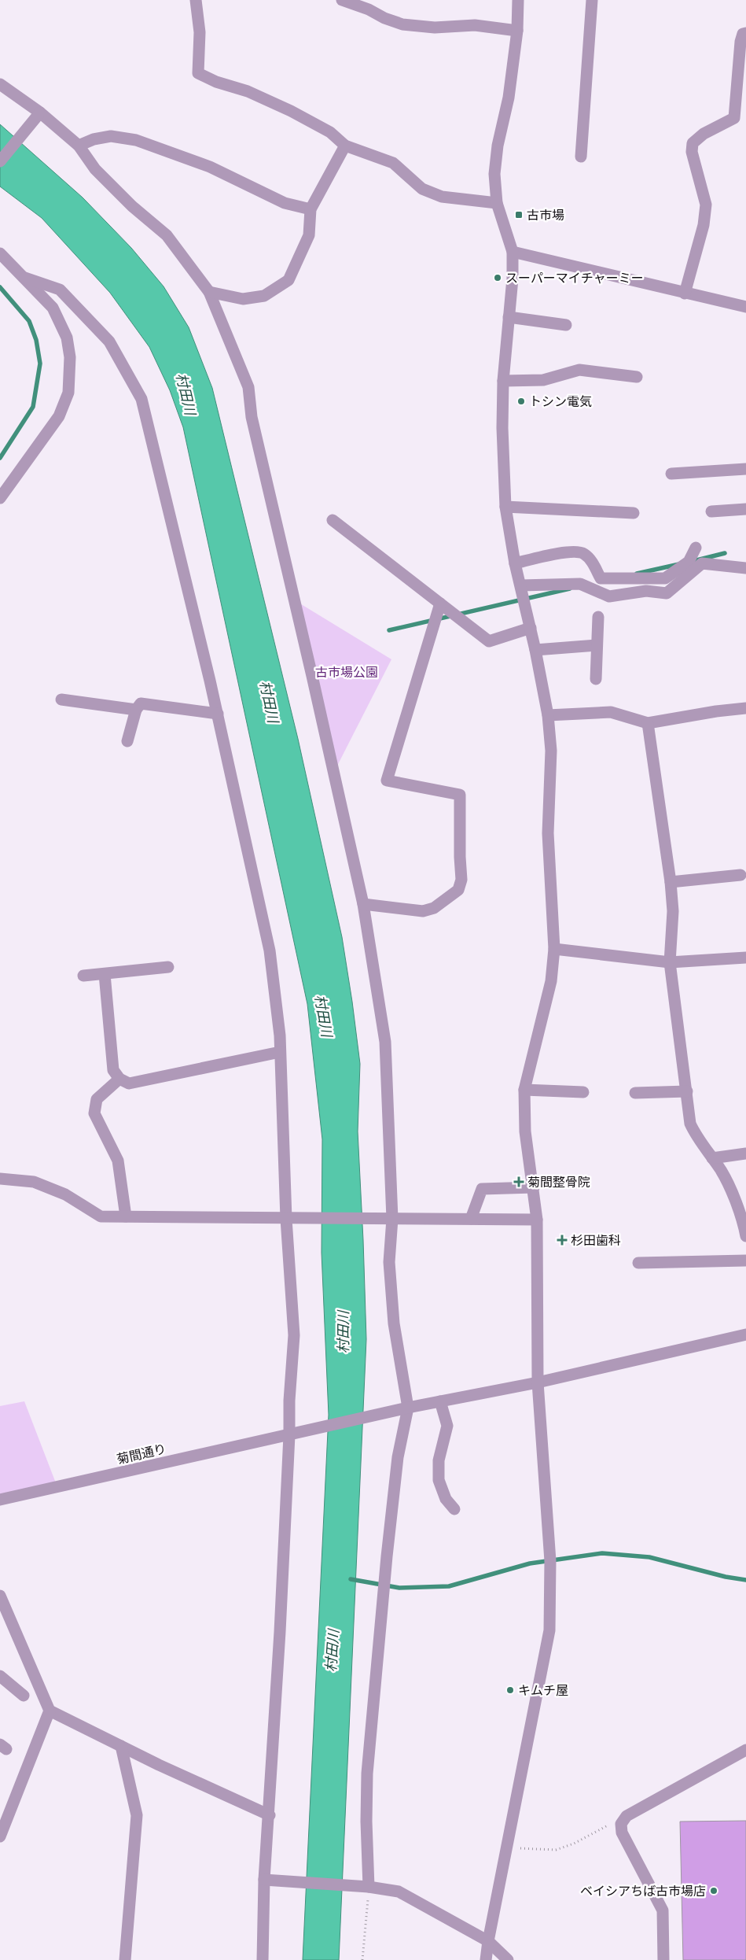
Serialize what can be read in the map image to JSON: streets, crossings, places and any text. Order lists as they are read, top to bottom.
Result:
{
  "streets": {
    "street": ["菊間通り"]
  },
  "water": ["村田川"],
  "parks": ["古市場公園"],
  "places": {
    "transit": ["古市場"],
    "other": [
      "スーパーマイチャーミー",
      "トシン電気",
      "キムチ屋",
      "ベイシアちば古市場店"
    ],
    "health": ["菊間整骨院", "杉田歯科"]
  }
}
